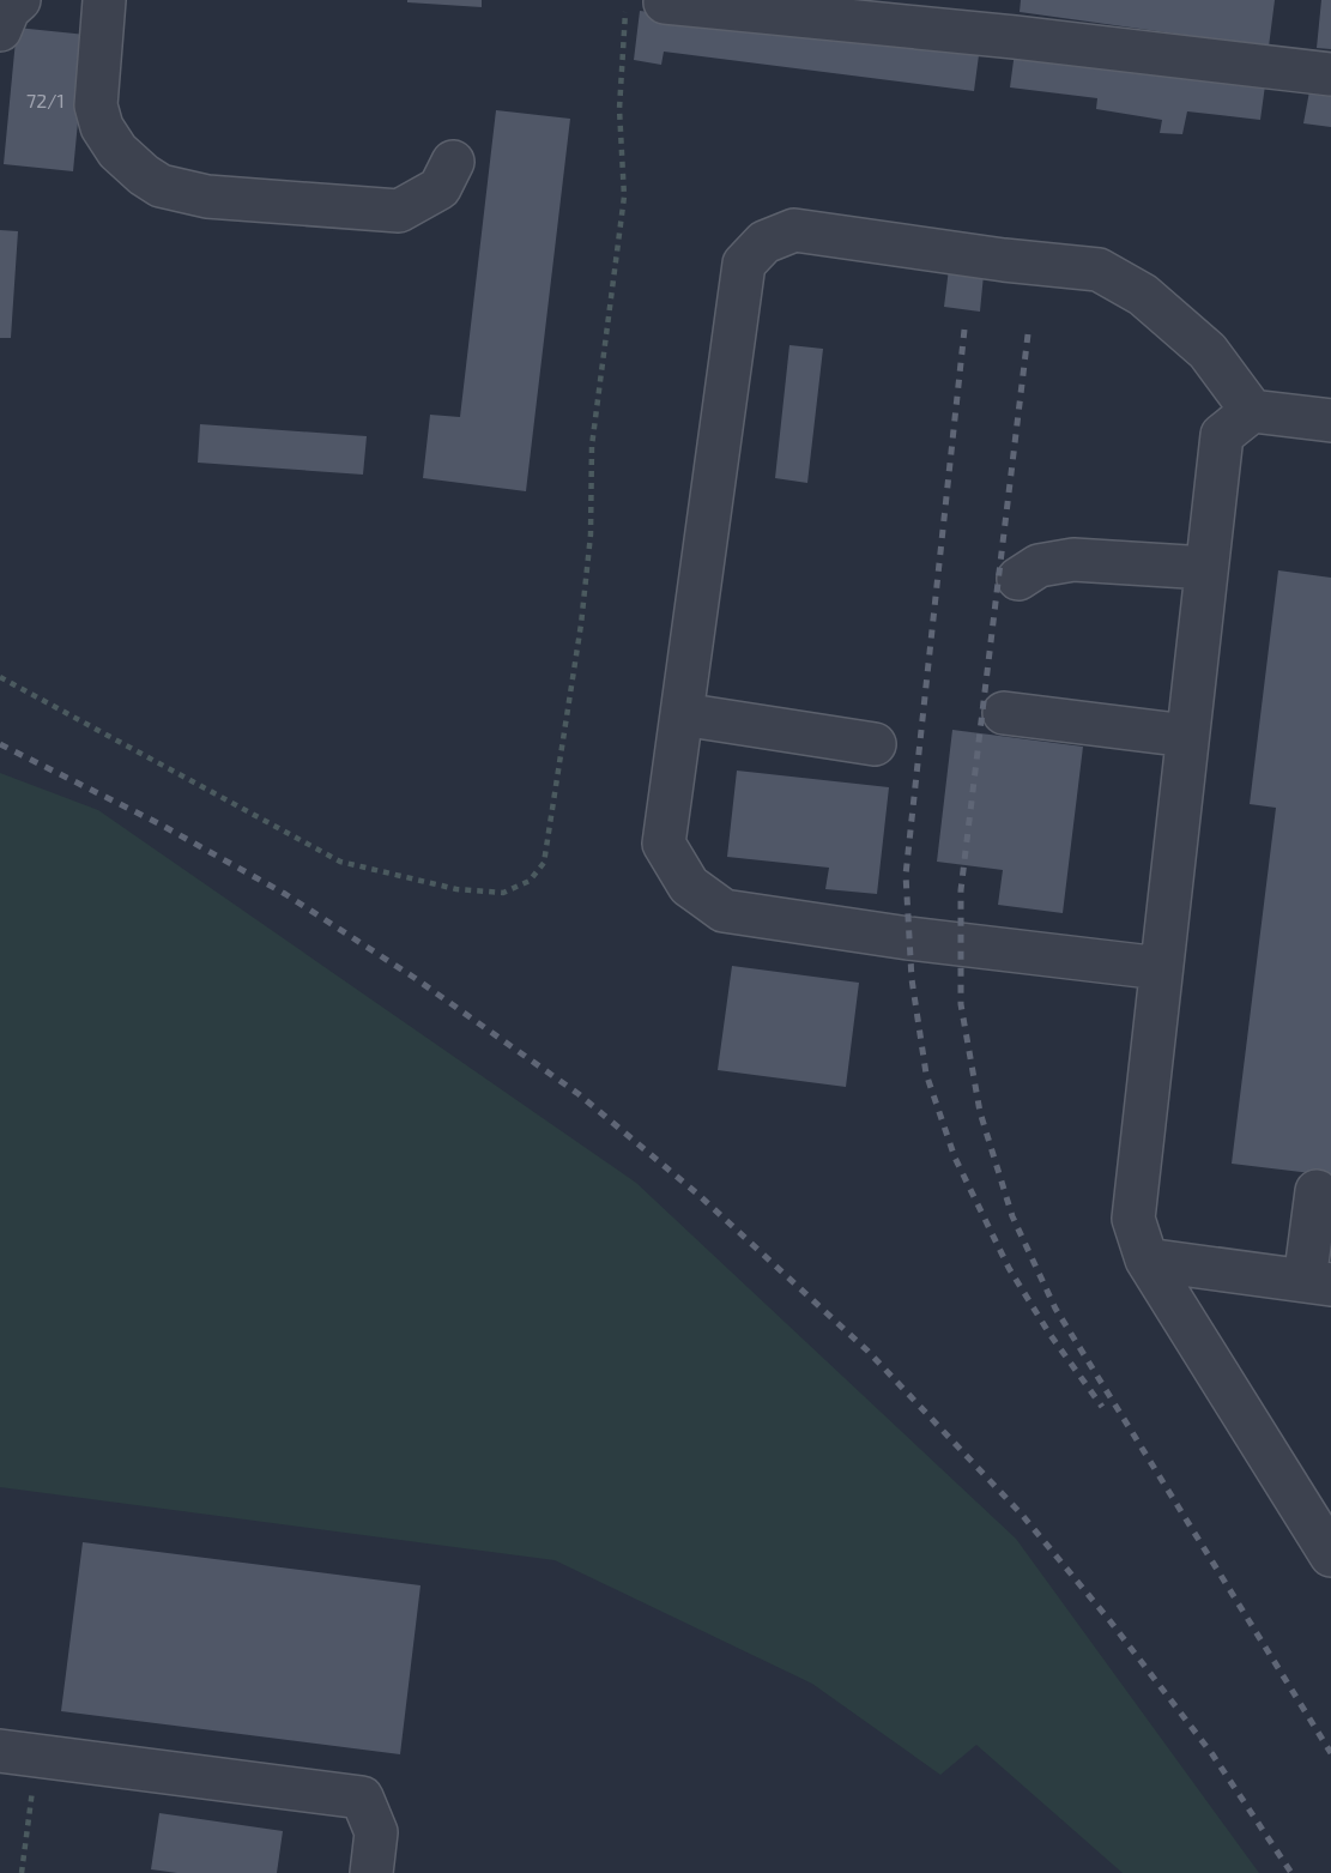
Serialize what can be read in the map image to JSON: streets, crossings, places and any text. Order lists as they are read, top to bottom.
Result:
{
  "house_numbers": ["72/1"]
}
